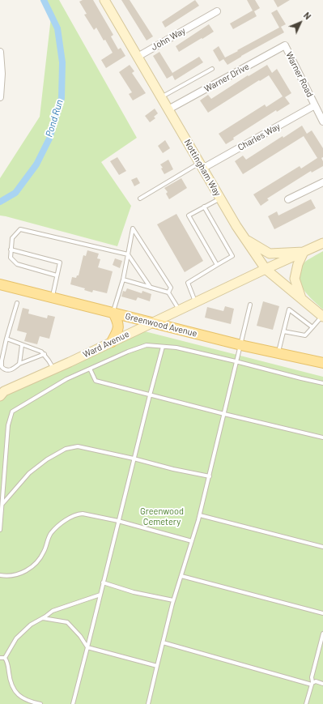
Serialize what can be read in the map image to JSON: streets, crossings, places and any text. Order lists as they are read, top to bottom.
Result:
{
  "streets": {
    "main road": ["Greenwood Avenue"],
    "street": [
      "John Way",
      "Warner Road",
      "Warner Drive",
      "Charles Way",
      "Nottingham Way",
      "Ward Avenue"
    ]
  },
  "crossings": [
    ["John Way", "Nottingham Way"],
    ["Warner Road", "Warner Drive"],
    ["Warner Road", "Charles Way"],
    ["Warner Drive", "Nottingham Way"],
    ["Charles Way", "Nottingham Way"],
    ["Nottingham Way", "Ward Avenue"],
    ["Greenwood Avenue", "Ward Avenue"]
  ],
  "water": ["Pond Run"],
  "parks": ["Greenwood Cemetery"],
  "north": "top right"
}
